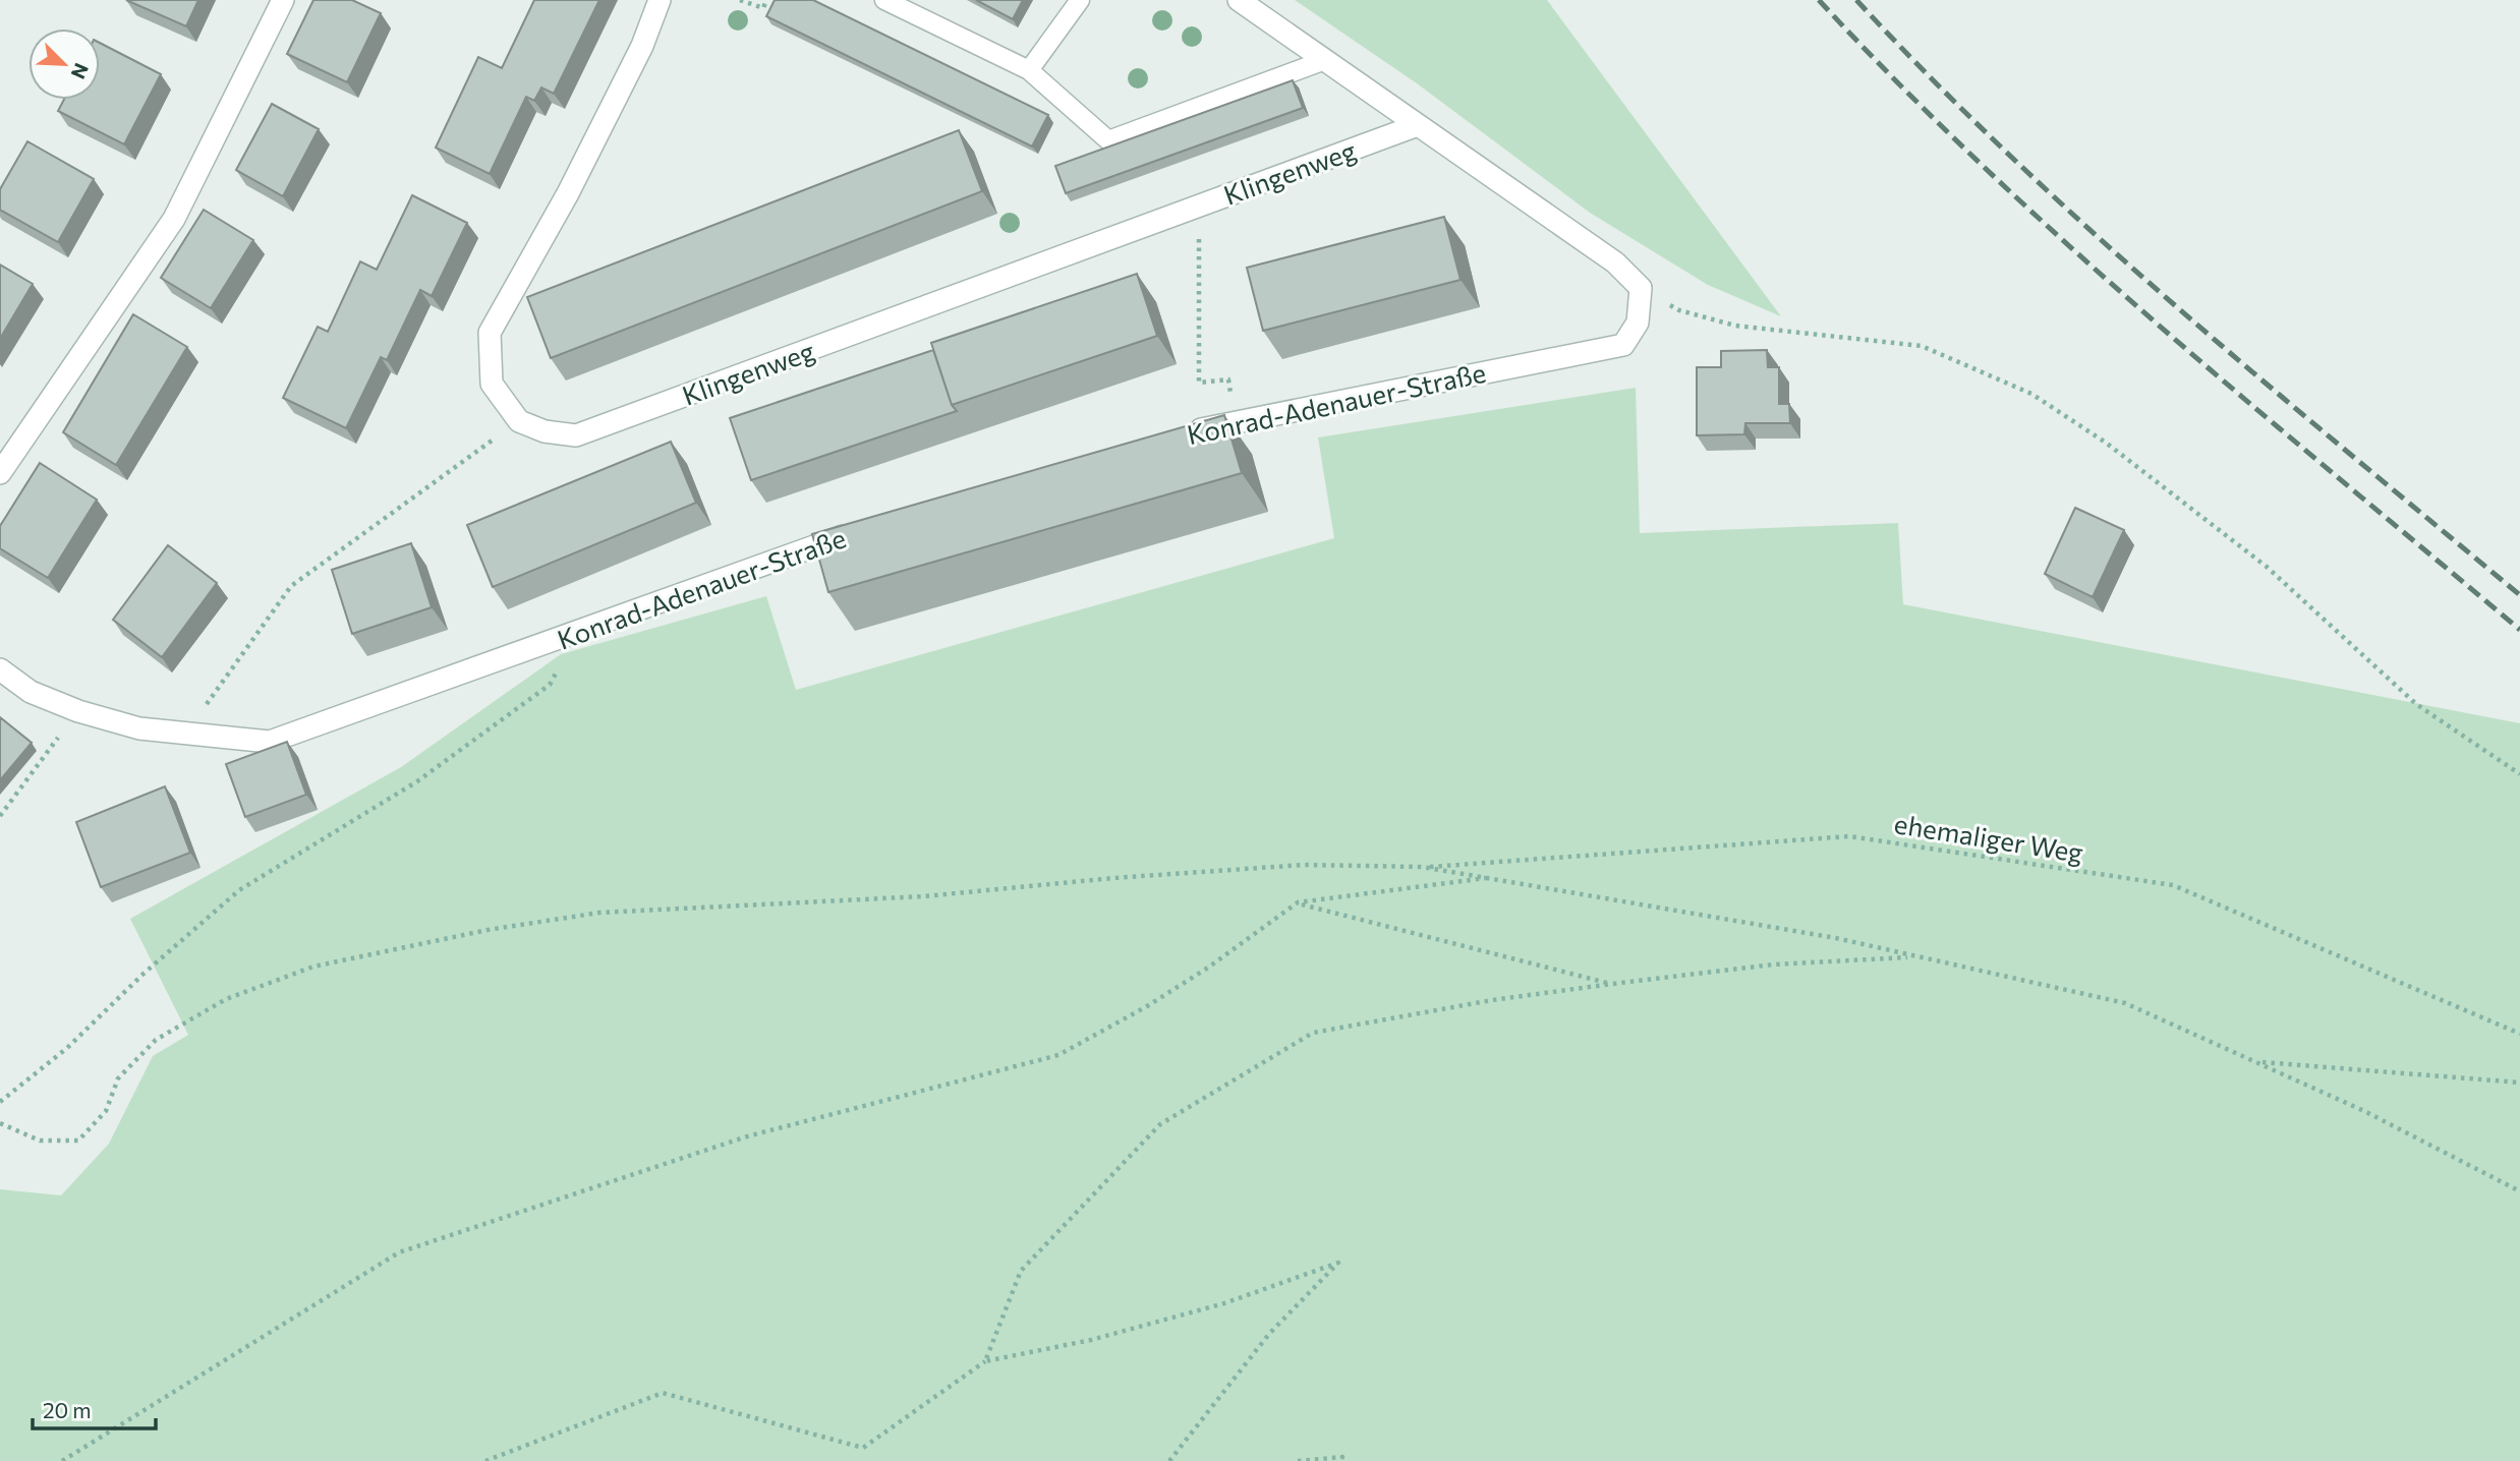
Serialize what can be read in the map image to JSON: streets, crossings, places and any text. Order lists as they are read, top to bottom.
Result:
{
  "streets": {
    "street": ["Klingenweg", "Konrad-Adenauer-Straße"],
    "path": ["ehemaliger Weg"]
  },
  "scale_bar": "20 m",
  "north": "bottom right"
}
